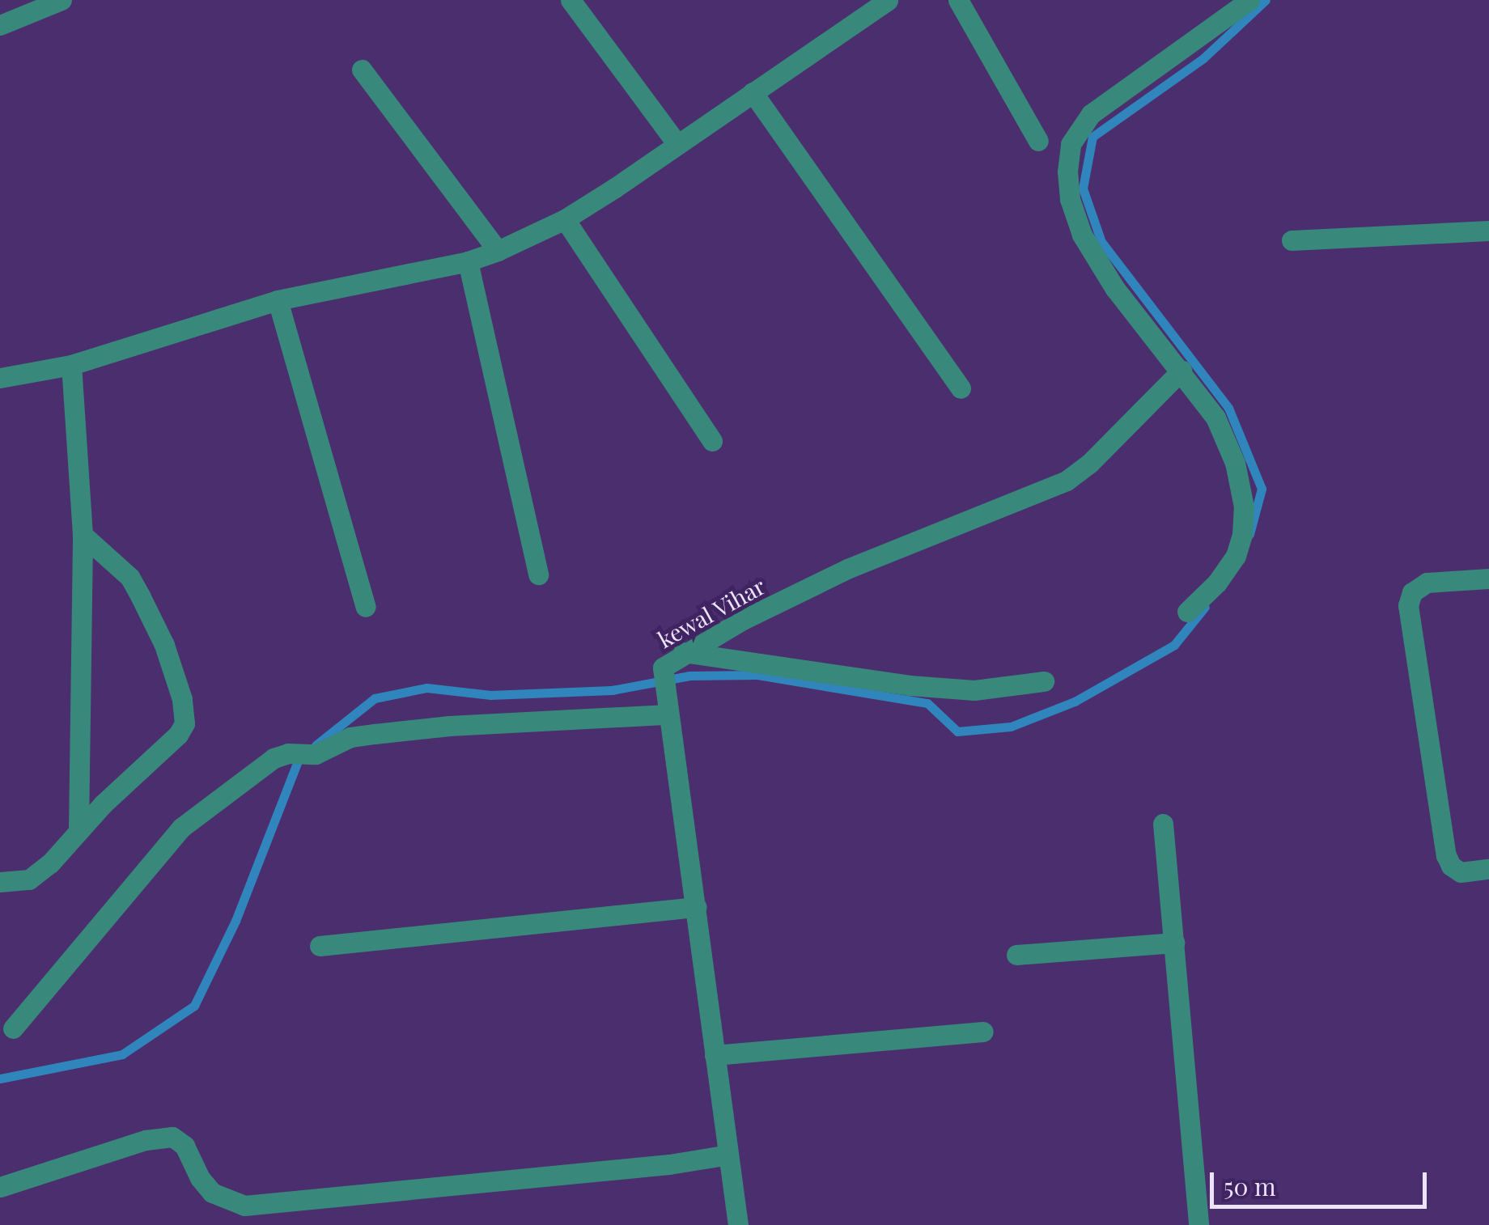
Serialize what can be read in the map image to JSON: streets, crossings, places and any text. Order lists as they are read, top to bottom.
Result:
{
  "streets": {
    "street": ["kewal Vihar"]
  },
  "scale_bar": "50 m"
}
